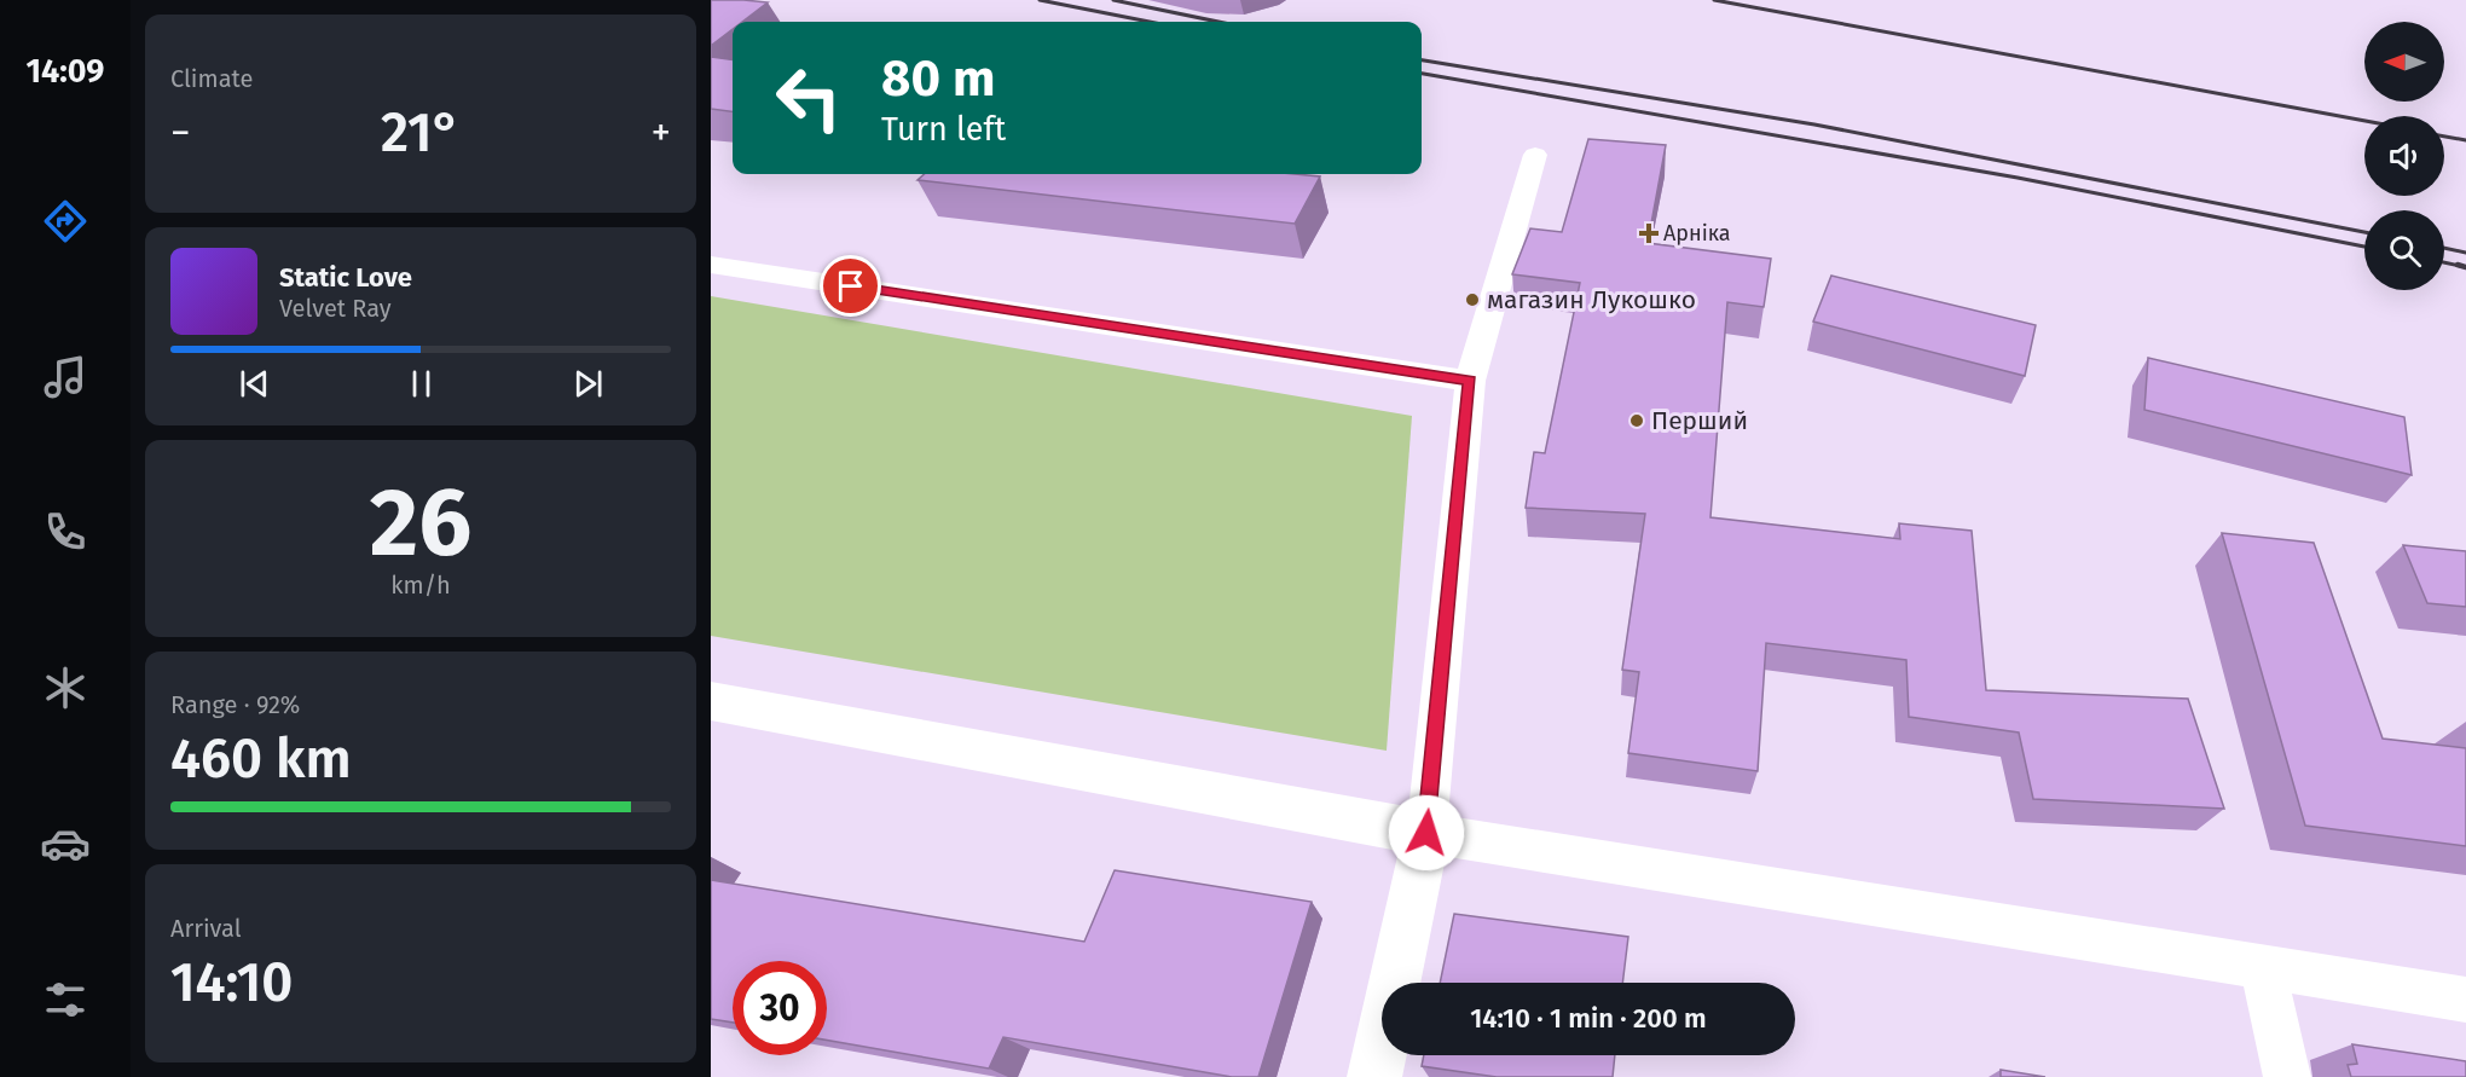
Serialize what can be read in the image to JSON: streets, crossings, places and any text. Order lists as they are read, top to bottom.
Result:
{
  "places": {
    "health": ["Арніка"],
    "other": ["магазин Лукошко", "Перший"]
  },
  "north": "left",
  "page": {
    "tabs": "14:09",
    "tile": [
      "Climate",
      ["26", "km/h"],
      ["Range · 92%", "460 km"],
      ["Arrival", "14:10"]
    ],
    "turn": ["80 m", "Turn left"],
    "heat": ["−", "21°", "+"],
    "song": ["Static Love", "Velvet Ray"],
    "limit": "30",
    "trip": "14:10 · 1 min · 200 m"
  }
}
